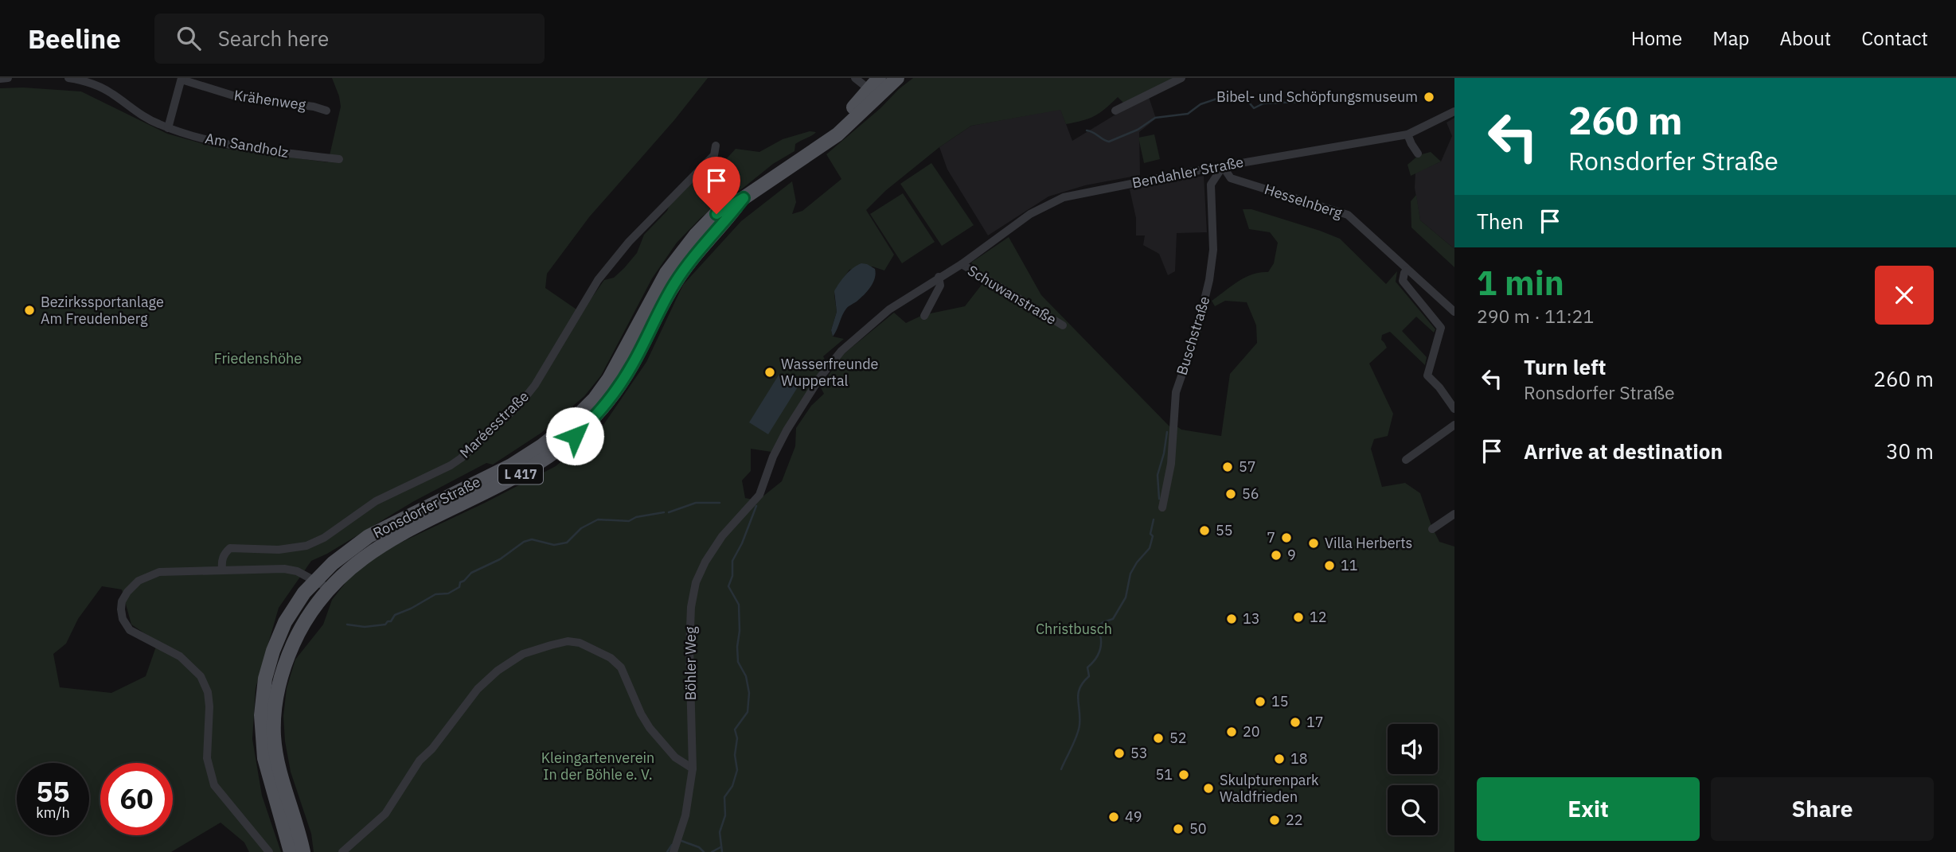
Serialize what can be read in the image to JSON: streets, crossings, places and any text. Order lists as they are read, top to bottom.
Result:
{
  "streets": {
    "main road": ["L 417", "Ronsdorfer Straße"],
    "street": [
      "Krähenweg",
      "Am Sandholz",
      "Bendahler Straße",
      "Hesselnberg",
      "Schuwanstraße",
      "Buschstraße",
      "Maréesstraße",
      "Böhler Weg"
    ]
  },
  "crossings": [
    ["Bendahler Straße", "Hesselnberg"],
    ["Bendahler Straße", "Schuwanstraße"],
    ["Bendahler Straße", "Buschstraße"],
    ["Bendahler Straße", "Böhler Weg"],
    ["Hesselnberg", "Buschstraße"]
  ],
  "parks": ["Friedenshöhe", "Christbusch", "Kleingartenverein In der Böhle e. V."],
  "places": [
    "Bibel- und Schöpfungsmuseum",
    "Bezirkssportanlage Am Freudenberg",
    "Wasserfreunde Wuppertal",
    "57",
    "56",
    "55",
    "7",
    "Villa Herberts",
    "9",
    "11",
    "12",
    "13",
    "15",
    "17",
    "20",
    "52",
    "53",
    "18",
    "51",
    "Skulpturenpark Waldfrieden",
    "49",
    "22",
    "50"
  ],
  "page": {
    "header": "Beeline",
    "search": "Search here",
    "nav": [
      "Home",
      "Map",
      "About",
      "Contact"
    ],
    "turn": ["260 m", "Ronsdorfer Straße"],
    "then": "Then",
    "heading": ["1 min", "290 m · 11:21"],
    "list": [
      {
        "name": "Turn left",
        "note": "Ronsdorfer Straße",
        "value": "260 m"
      },
      {
        "name": "Arrive at destination",
        "value": "30 m"
      }
    ],
    "speed": "55 km/h",
    "limit": "60",
    "buttons": ["Exit", "Share"]
  }
}
